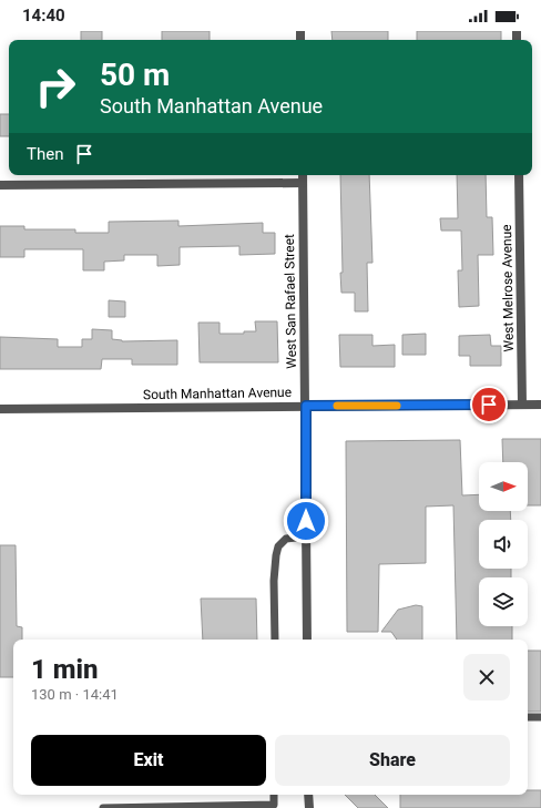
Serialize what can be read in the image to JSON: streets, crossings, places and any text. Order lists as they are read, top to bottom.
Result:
{
  "streets": {
    "street": ["West Melrose Avenue", "West San Rafael Street", "South Manhattan Avenue"]
  },
  "crossings": [
    ["West Melrose Avenue", "South Manhattan Avenue"],
    ["West San Rafael Street", "South Manhattan Avenue"]
  ],
  "north": "right",
  "page": {
    "status": "14:40",
    "turn": ["50 m", "South Manhattan Avenue"],
    "then": "Then",
    "heading": ["1 min", "130 m · 14:41"],
    "buttons": ["Exit", "Share"]
  }
}
